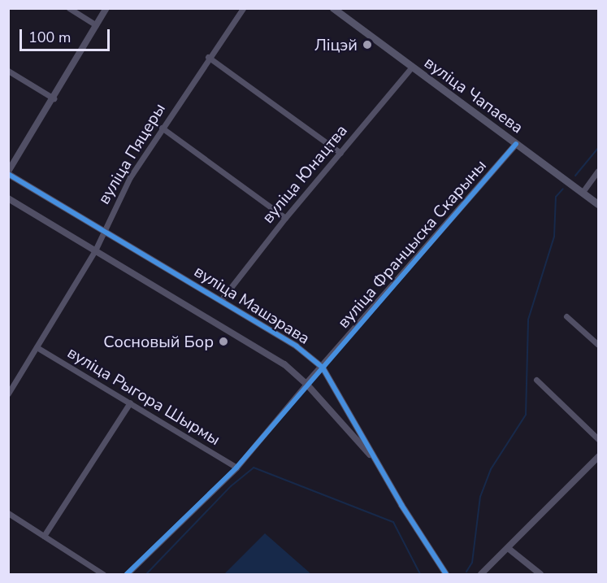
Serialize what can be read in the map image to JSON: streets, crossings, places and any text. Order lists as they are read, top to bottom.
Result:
{
  "streets": {
    "main road": ["вуліца Чапаева"],
    "street": [
      "вуліца Пяцеры",
      "вуліца Юнацтва",
      "вуліца Францыска Скарыны",
      "вуліца Машэрава",
      "вуліца Рыгора Шырмы"
    ]
  },
  "crossings": [
    ["вуліца Чапаева", "вуліца Юнацтва"],
    ["вуліца Чапаева", "вуліца Францыска Скарыны"],
    ["вуліца Пяцеры", "вуліца Машэрава"],
    ["вуліца Пяцеры", "вуліца Рыгора Шырмы"],
    ["вуліца Юнацтва", "вуліца Машэрава"],
    ["вуліца Францыска Скарыны", "вуліца Машэрава"],
    ["вуліца Францыска Скарыны", "вуліца Рыгора Шырмы"]
  ],
  "places": ["Ліцэй", "Сосновый Бор"],
  "scale_bar": "100 m"
}
